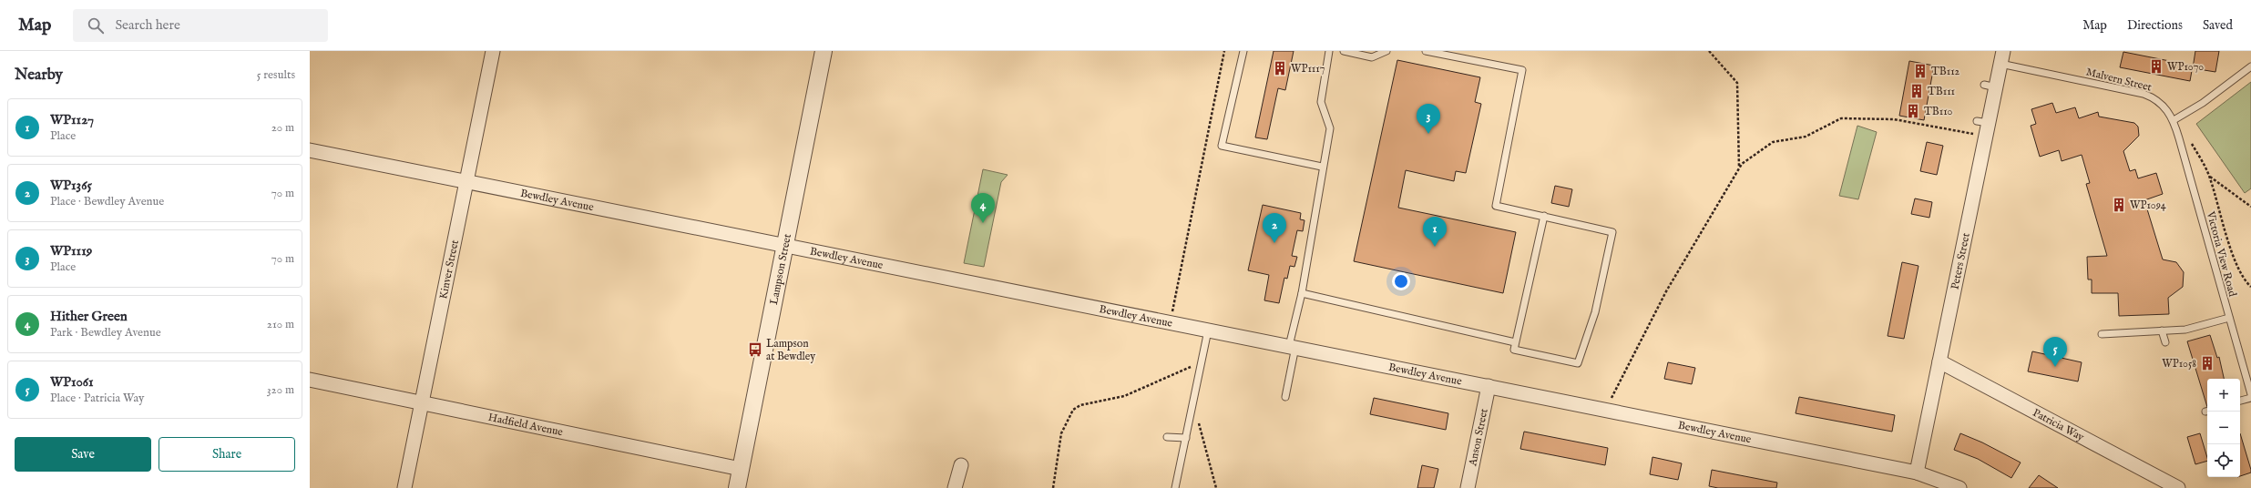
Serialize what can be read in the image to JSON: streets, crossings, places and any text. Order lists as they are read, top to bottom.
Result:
{
  "streets": {
    "street": [
      "Bewdley Avenue",
      "Peters Street",
      "Kinver Street",
      "Lampson Street",
      "Hadfield Avenue",
      "Patricia Way",
      "Anson Street"
    ],
    "lane": ["Malvern Street", "Victoria View Road"]
  },
  "crossings": [
    ["Malvern Street", "Victoria View Road"],
    ["Malvern Street", "Peters Street"],
    ["Bewdley Avenue", "Peters Street"],
    ["Bewdley Avenue", "Kinver Street"],
    ["Bewdley Avenue", "Lampson Street"],
    ["Bewdley Avenue", "Anson Street"],
    ["Peters Street", "Patricia Way"],
    ["Kinver Street", "Hadfield Avenue"],
    ["Lampson Street", "Hadfield Avenue"]
  ],
  "places": {
    "building": [
      "WP1070",
      "WP1117",
      "TB112",
      "TB111",
      "TB110",
      "WP1094",
      "WP1058"
    ],
    "bus stop": ["Lampson at Bewdley"]
  },
  "page": {
    "header": "Map",
    "search": "Search here",
    "nav": ["Map", "Directions", "Saved"],
    "heading": ["Nearby", "5 results"],
    "list": [
      {
        "mark": "1",
        "name": "WP1127",
        "note": "Place",
        "value": "20 m"
      },
      {
        "mark": "2",
        "name": "WP1365",
        "note": "Place · Bewdley Avenue",
        "value": "70 m"
      },
      {
        "mark": "3",
        "name": "WP1119",
        "note": "Place",
        "value": "70 m"
      },
      {
        "mark": "4",
        "name": "Hither Green",
        "note": "Park · Bewdley Avenue",
        "value": "210 m"
      },
      {
        "mark": "5",
        "name": "WP1061",
        "note": "Place · Patricia Way",
        "value": "320 m"
      }
    ],
    "pins": [
      "3",
      "4",
      "2",
      "1",
      "5"
    ],
    "map_buttons": ["+", "−"],
    "buttons": ["Save", "Share"]
  }
}
